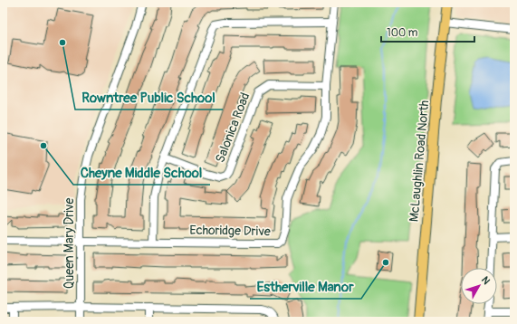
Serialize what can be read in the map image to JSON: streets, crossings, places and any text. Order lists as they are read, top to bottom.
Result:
{
  "streets": {
    "main road": ["McLaughlin Road North"],
    "street": ["Salonica Road", "Echoridge Drive", "Queen Mary Drive"]
  },
  "crossings": [
    ["Salonica Road", "Echoridge Drive"],
    ["Echoridge Drive", "Queen Mary Drive"]
  ],
  "places": ["Rowntree Public School", "Cheyne Middle School", "Estherville Manor"],
  "scale_bar": "100 m",
  "north": "top right"
}
